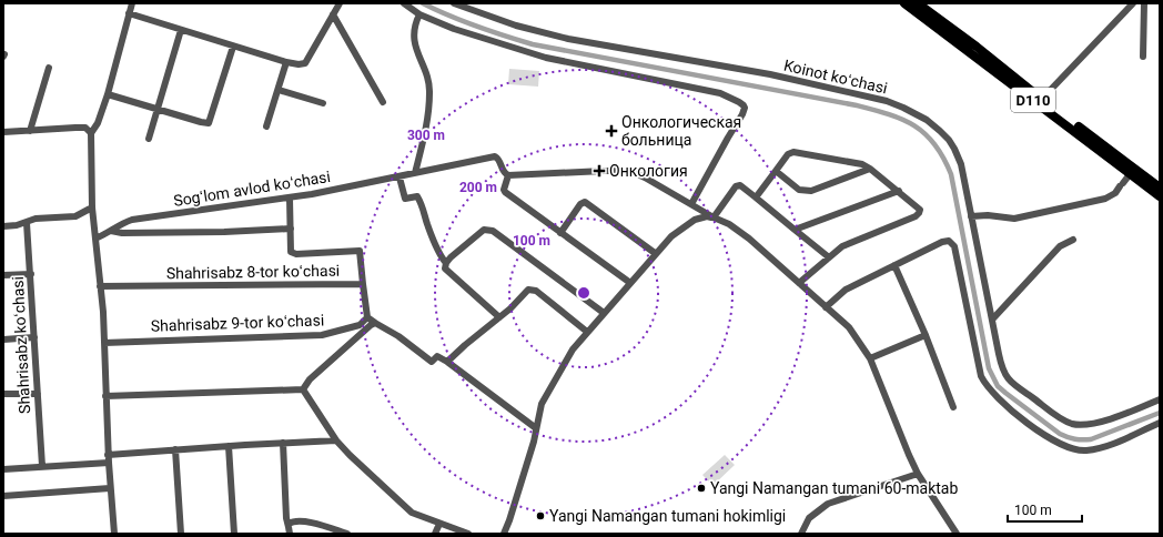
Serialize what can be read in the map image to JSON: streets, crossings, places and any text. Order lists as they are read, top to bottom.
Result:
{
  "streets": {
    "main road": ["D110"],
    "street": [
      "Koinot koʻchasi",
      "Sogʻlom avlod koʻchasi",
      "Shahrisabz 8-tor koʻchasi",
      "Shahrisabz 9-tor koʻchasi",
      "Shahrisabz koʻchasi"
    ]
  },
  "crossings": [
    ["Shahrisabz 8-tor koʻchasi", "Shahrisabz 9-tor koʻchasi"]
  ],
  "places": {
    "health": ["Онкологическая больница", "Онкология"],
    "other": ["Yangi Namangan tumani 60-maktab", "Yangi Namangan tumani hokimligi"]
  },
  "scale_bar": "100 m",
  "rings": ["300 m", "200 m", "100 m"]
}
